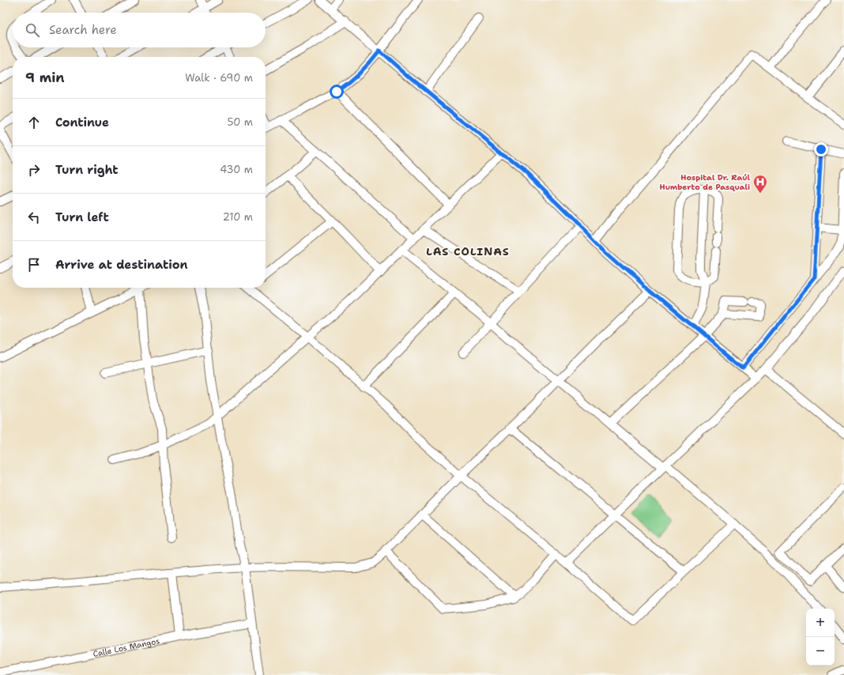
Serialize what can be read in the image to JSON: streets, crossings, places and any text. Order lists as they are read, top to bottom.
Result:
{
  "streets": {
    "street": ["Calle Los Mangos"]
  },
  "districts": ["LAS COLINAS"],
  "places": {
    "hospital": ["Hospital Dr. Raúl Humberto de Pasquali"]
  },
  "page": {
    "search": "Search here",
    "heading": ["9 min", "Walk · 690 m"],
    "list": [
      ["Continue", "50 m"],
      ["Turn right", "430 m"],
      ["Turn left", "210 m"],
      "Arrive at destination"
    ],
    "map_buttons": ["+", "−"]
  }
}
